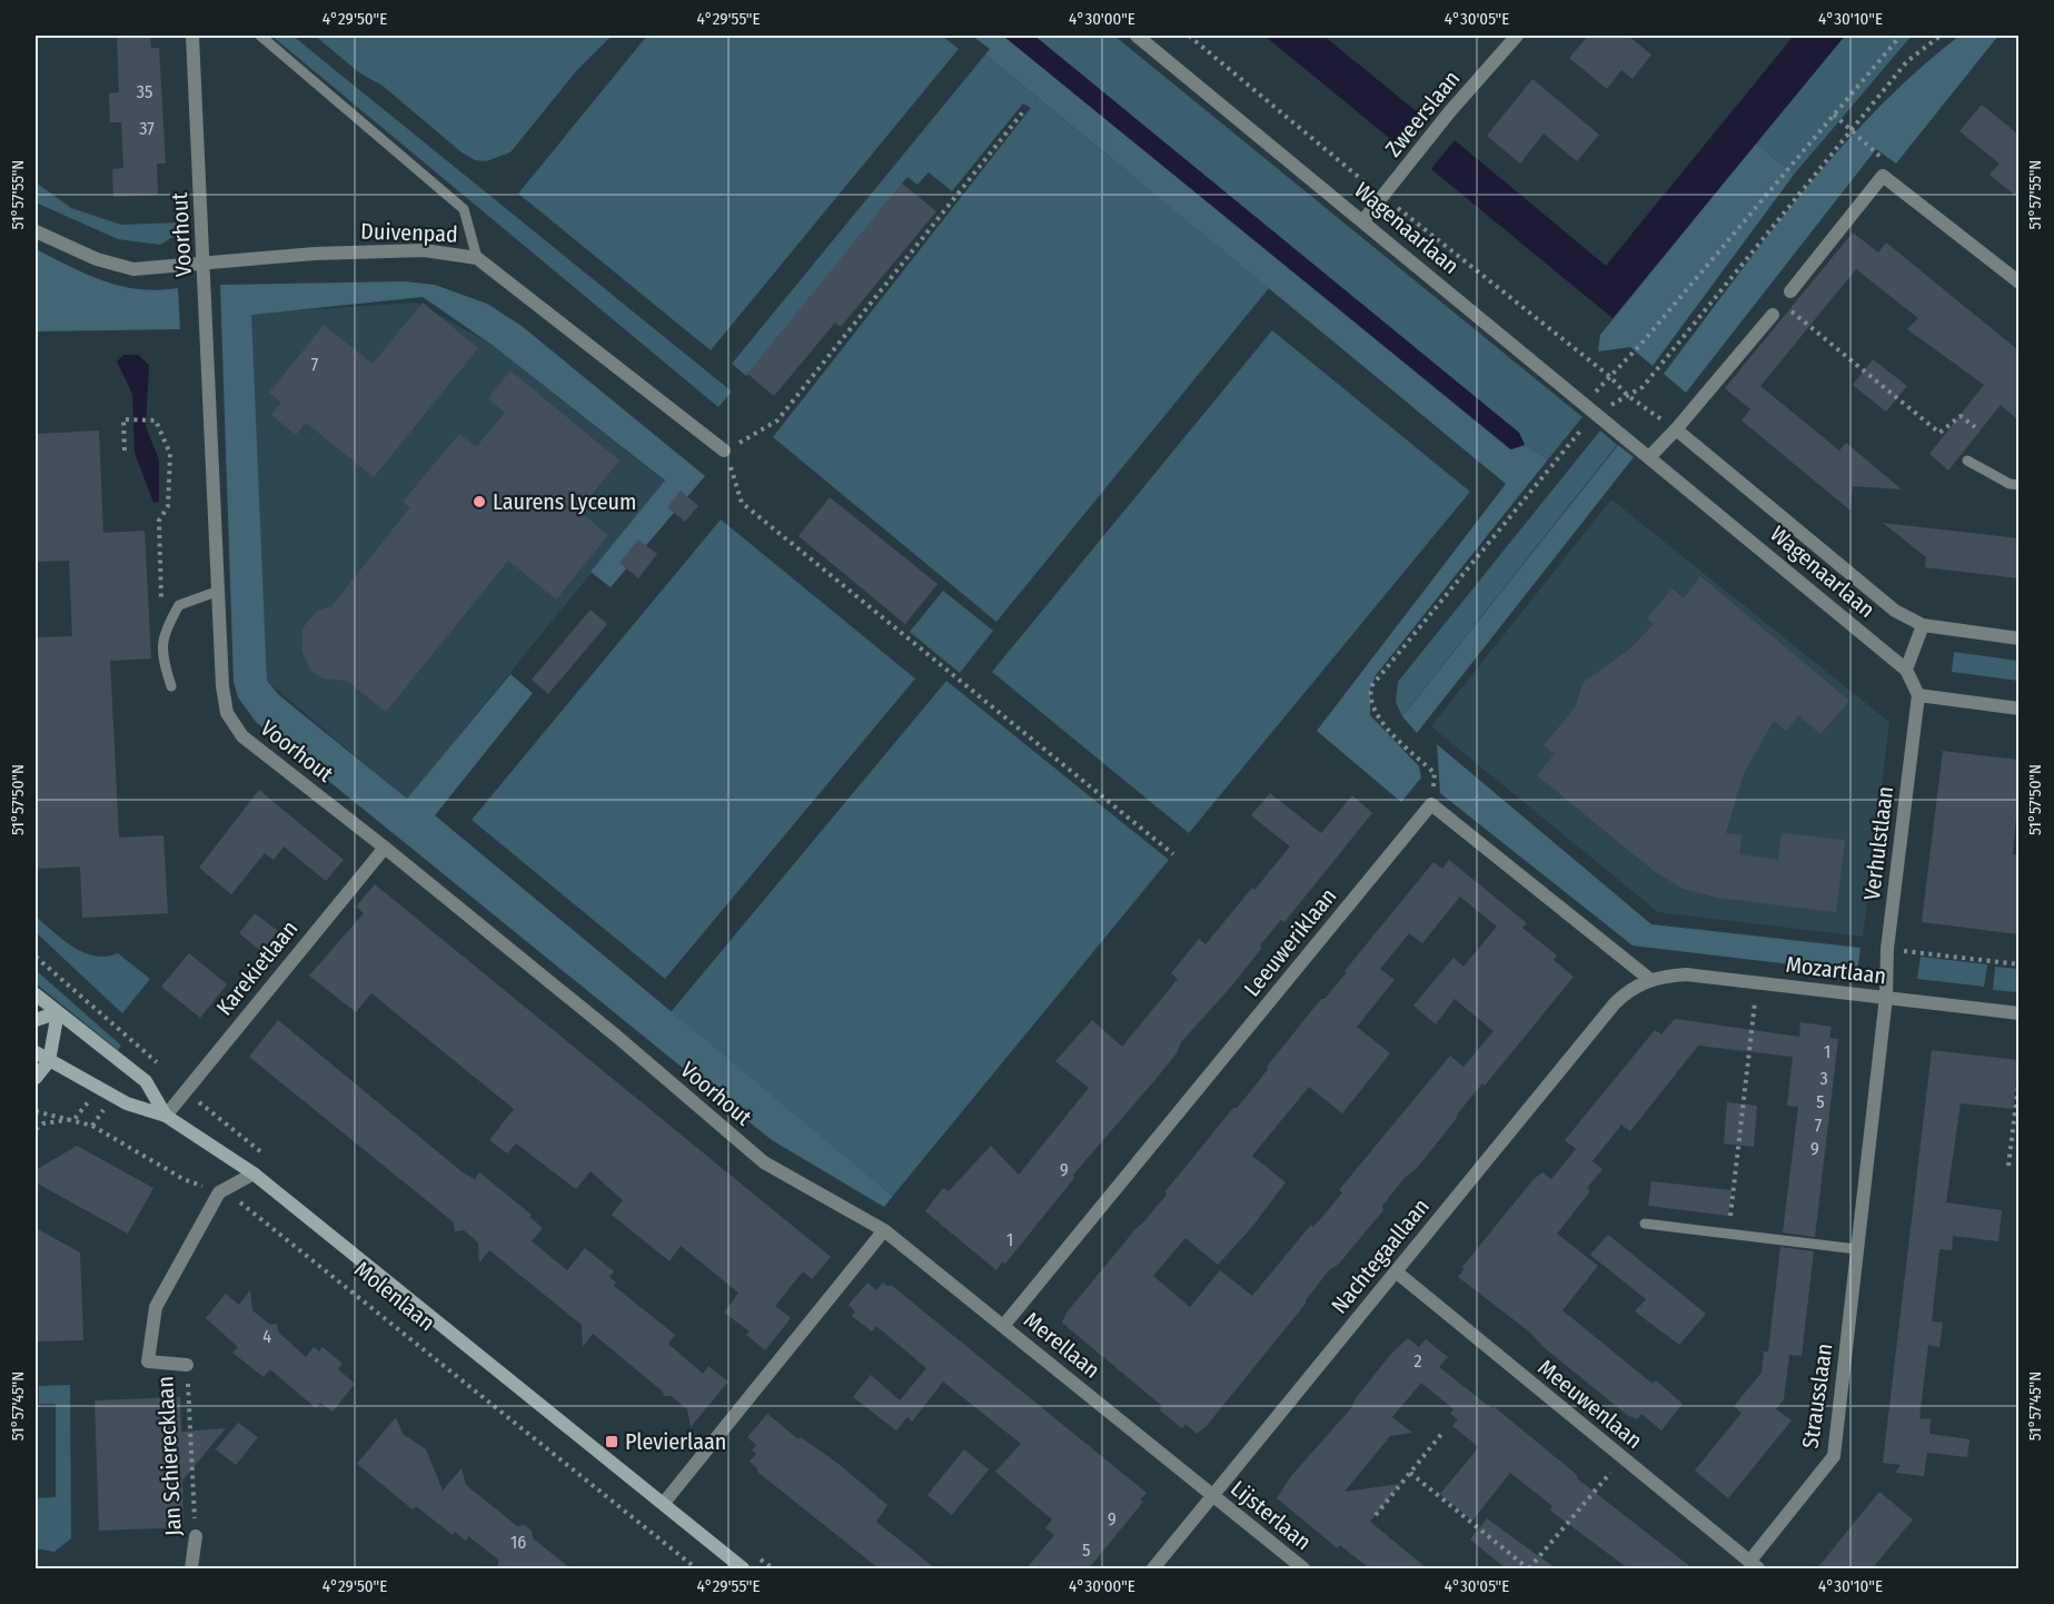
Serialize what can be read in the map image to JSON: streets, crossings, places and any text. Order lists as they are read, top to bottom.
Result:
{
  "streets": {
    "main road": ["Molenlaan"],
    "street": [
      "Zweerslaan",
      "Wagenaarlaan",
      "Duivenpad",
      "Voorhout",
      "Verhulstlaan",
      "Leeuweriklaan",
      "Karekietlaan",
      "Mozartlaan",
      "Nachtegaallaan",
      "Merellaan",
      "Strausslaan",
      "Meeuwenlaan",
      "Jan Schierecklaan",
      "Lijsterlaan"
    ]
  },
  "crossings": [
    ["Zweerslaan", "Wagenaarlaan"],
    ["Duivenpad", "Voorhout"],
    ["Voorhout", "Karekietlaan"],
    ["Voorhout", "Merellaan"],
    ["Verhulstlaan", "Mozartlaan"],
    ["Verhulstlaan", "Strausslaan"],
    ["Leeuweriklaan", "Mozartlaan"],
    ["Leeuweriklaan", "Nachtegaallaan"],
    ["Leeuweriklaan", "Merellaan"],
    ["Karekietlaan", "Molenlaan"],
    ["Mozartlaan", "Nachtegaallaan"],
    ["Mozartlaan", "Strausslaan"],
    ["Nachtegaallaan", "Merellaan"],
    ["Nachtegaallaan", "Meeuwenlaan"],
    ["Nachtegaallaan", "Lijsterlaan"],
    ["Molenlaan", "Jan Schierecklaan"],
    ["Merellaan", "Lijsterlaan"],
    ["Strausslaan", "Meeuwenlaan"]
  ],
  "places": {
    "other": ["Laurens Lyceum"],
    "transit": ["Plevierlaan"]
  },
  "house_numbers": [
    "35",
    "37",
    "7",
    "1",
    "3",
    "5",
    "7",
    "9",
    "9",
    "1",
    "4",
    "2",
    "9",
    "16",
    "5"
  ],
  "coordinates": [
    "4°29'50\"E",
    "4°29'55\"E",
    "4°30'00\"E",
    "4°30'05\"E",
    "4°30'10\"E",
    "51°57'55\"N",
    "51°57'50\"N",
    "51°57'45\"N"
  ]
}
